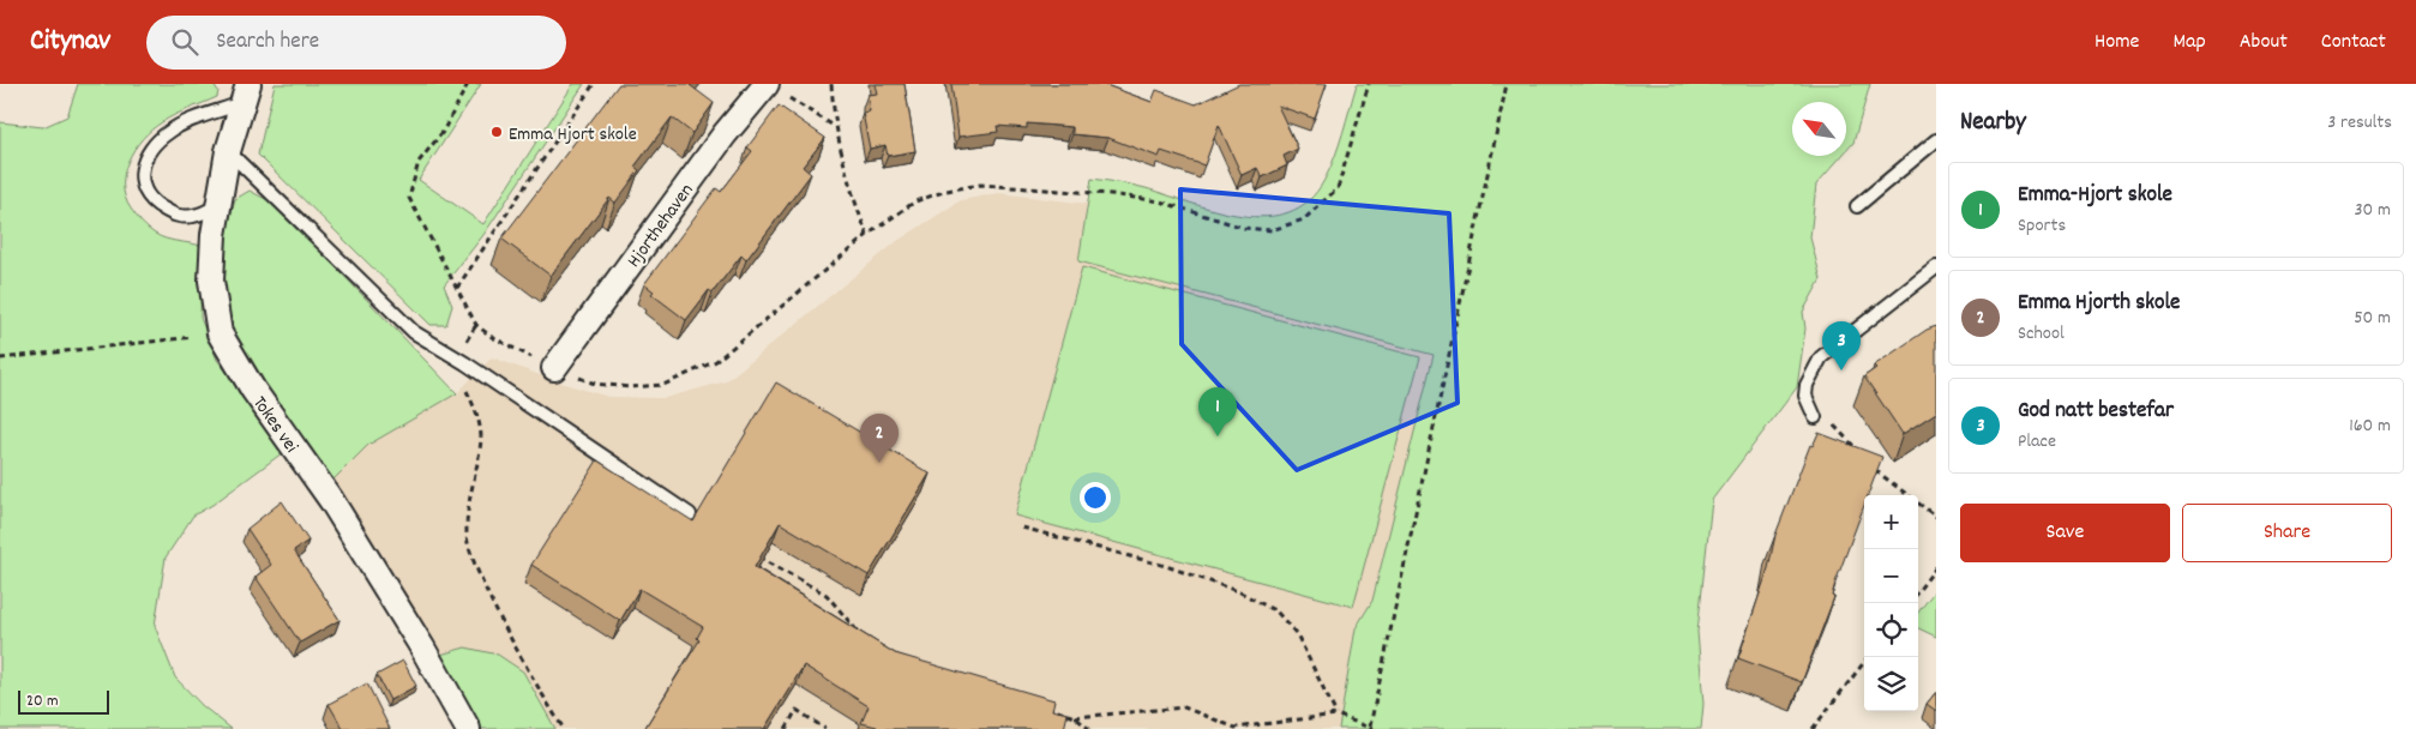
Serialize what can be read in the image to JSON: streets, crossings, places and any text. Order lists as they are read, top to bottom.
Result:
{
  "streets": {
    "street": ["Hjorthehaven", "Tokes vei"]
  },
  "places": ["Emma Hjort skole"],
  "scale_bar": "20 m",
  "north": "top left",
  "page": {
    "header": "Citynav",
    "search": "Search here",
    "nav": [
      "Home",
      "Map",
      "About",
      "Contact"
    ],
    "heading": ["Nearby", "3 results"],
    "list": [
      {
        "mark": "1",
        "name": "Emma-Hjort skole",
        "note": "Sports",
        "value": "30 m"
      },
      {
        "mark": "2",
        "name": "Emma Hjorth skole",
        "note": "School",
        "value": "50 m"
      },
      {
        "mark": "3",
        "name": "God natt bestefar",
        "note": "Place",
        "value": "160 m"
      }
    ],
    "pins": ["3", "1", "2"],
    "buttons": ["Save", "Share"],
    "map_buttons": ["+", "−"],
    "scale": "20 m"
  }
}
